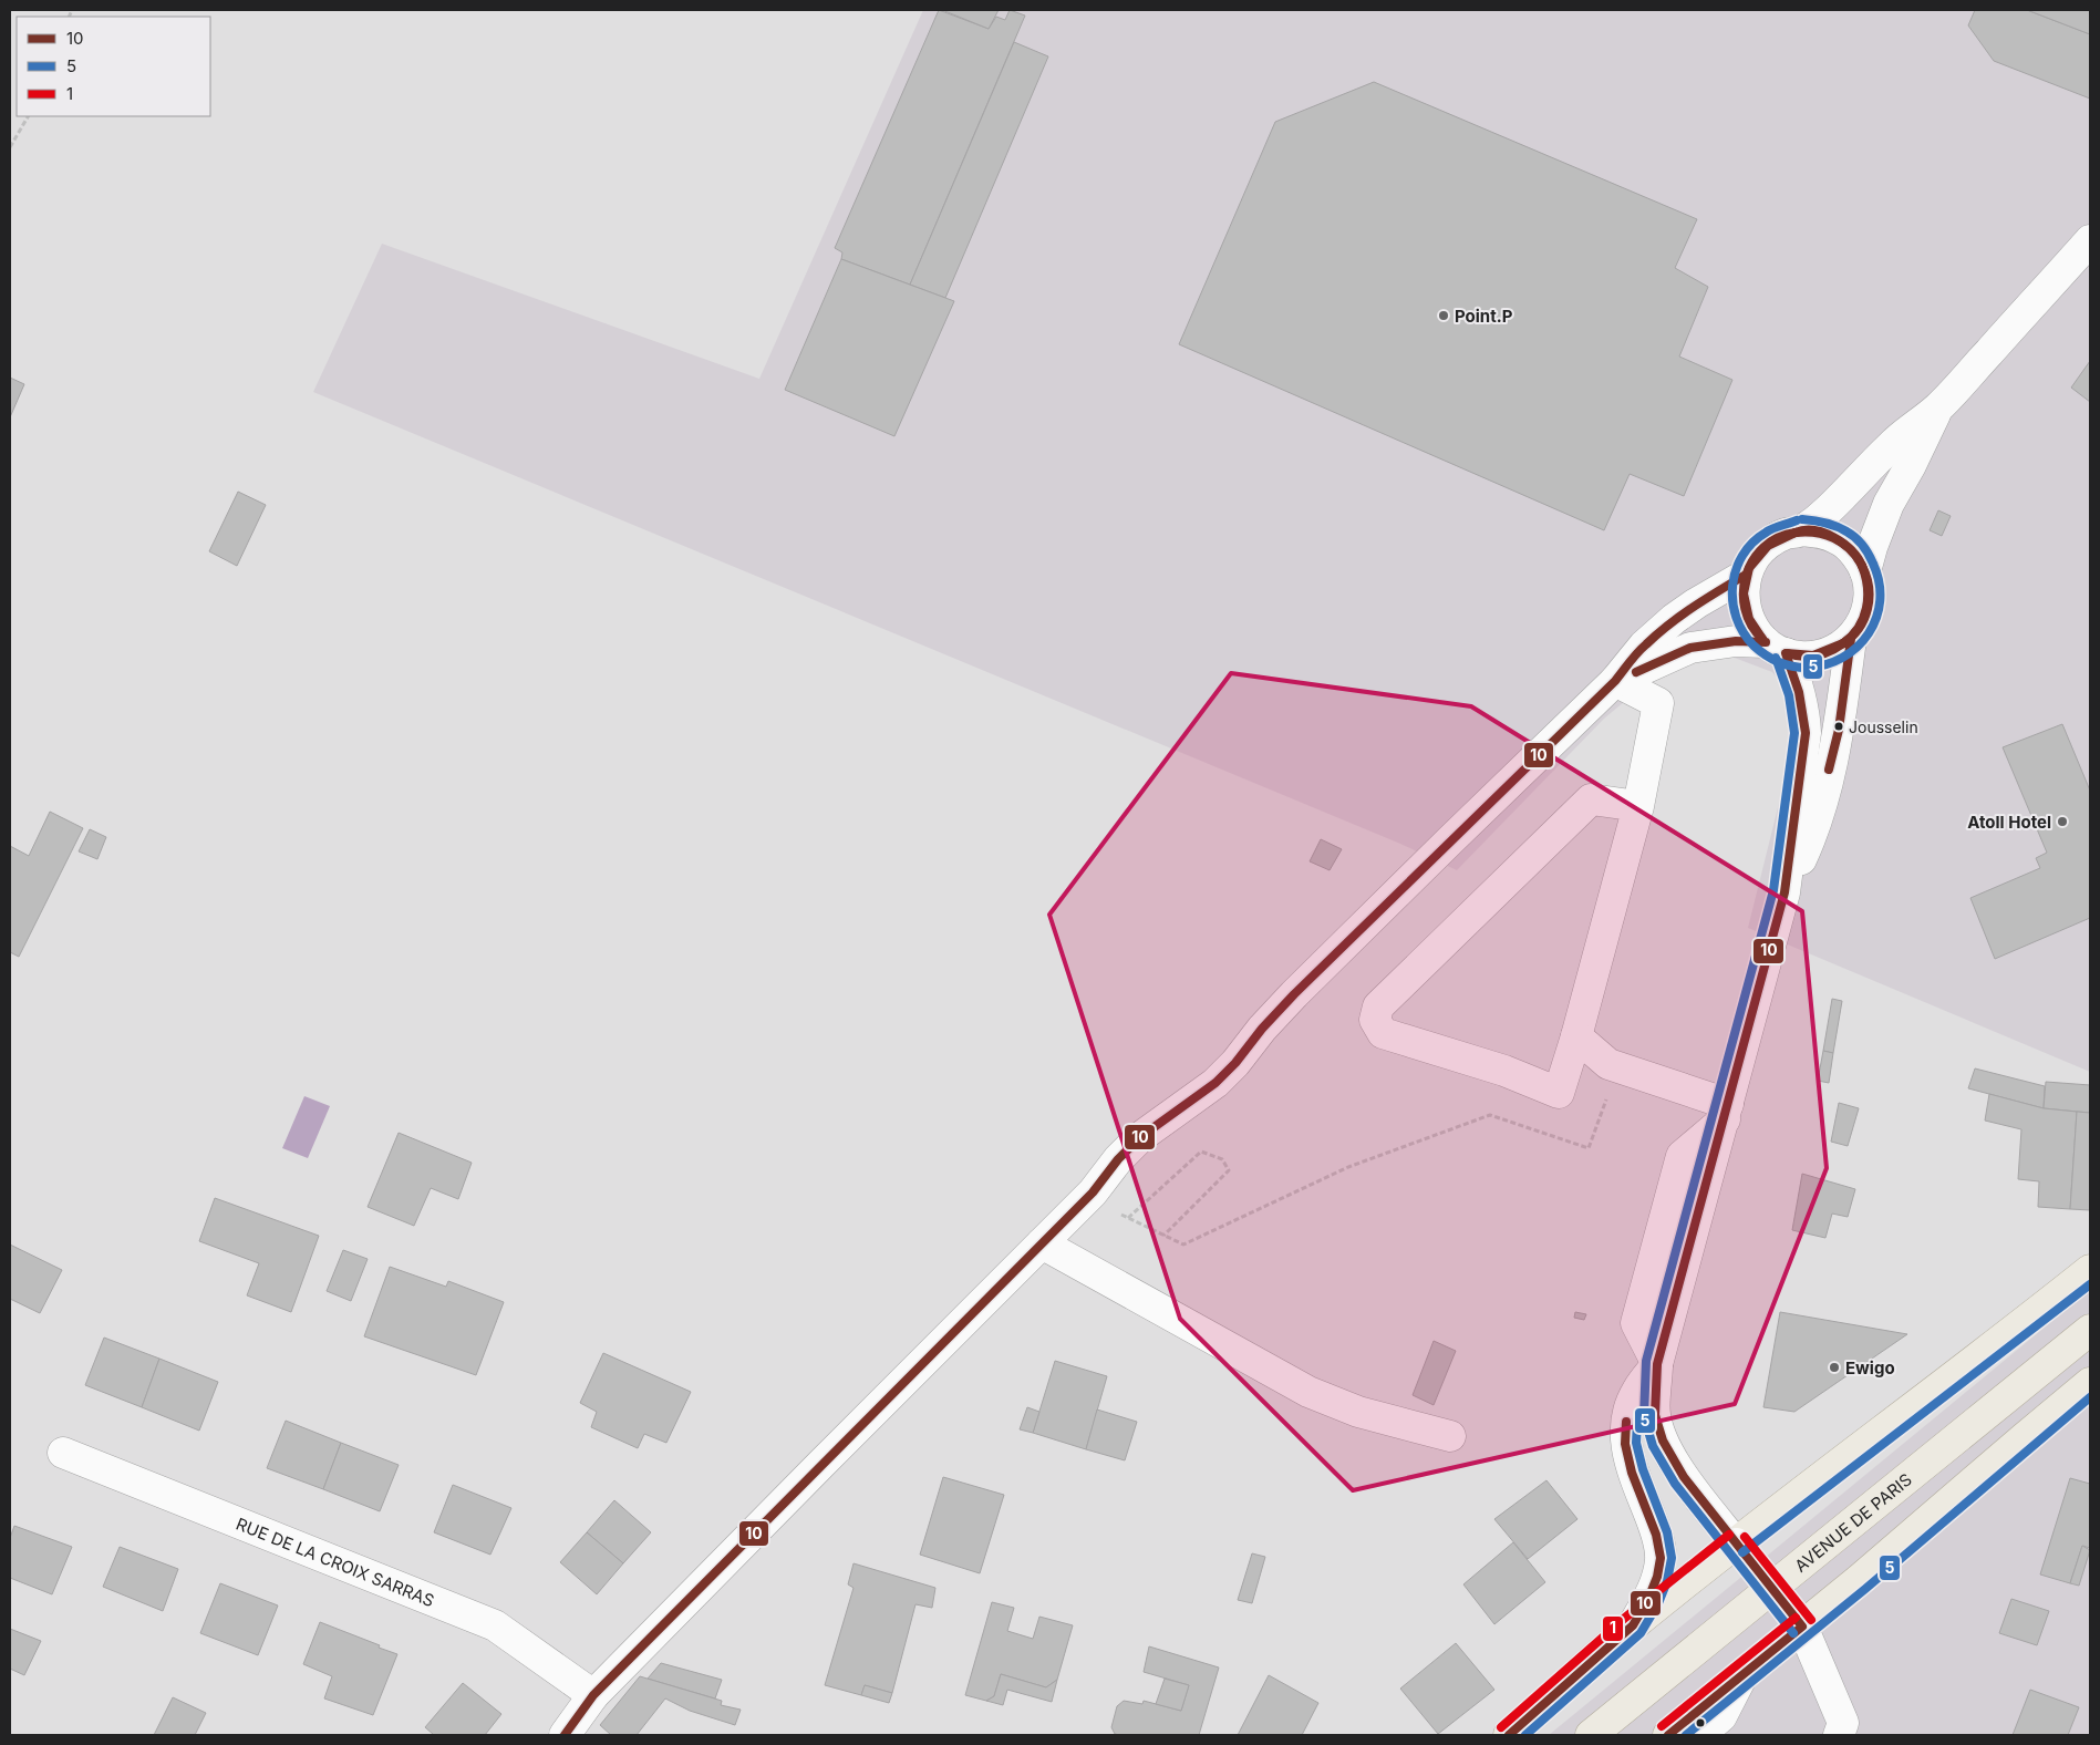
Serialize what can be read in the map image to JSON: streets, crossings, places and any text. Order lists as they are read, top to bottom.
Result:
{
  "streets": {
    "main road": ["AVENUE DE PARIS"],
    "street": ["RUE DE LA CROIX SARRAS"]
  },
  "places": [
    "Point.P",
    "Jousselin",
    "Atoll Hotel",
    "Ewigo"
  ],
  "lines": ["transit line 5", "transit line 10", "transit line 1"],
  "legend": ["10", "5", "1"]
}
